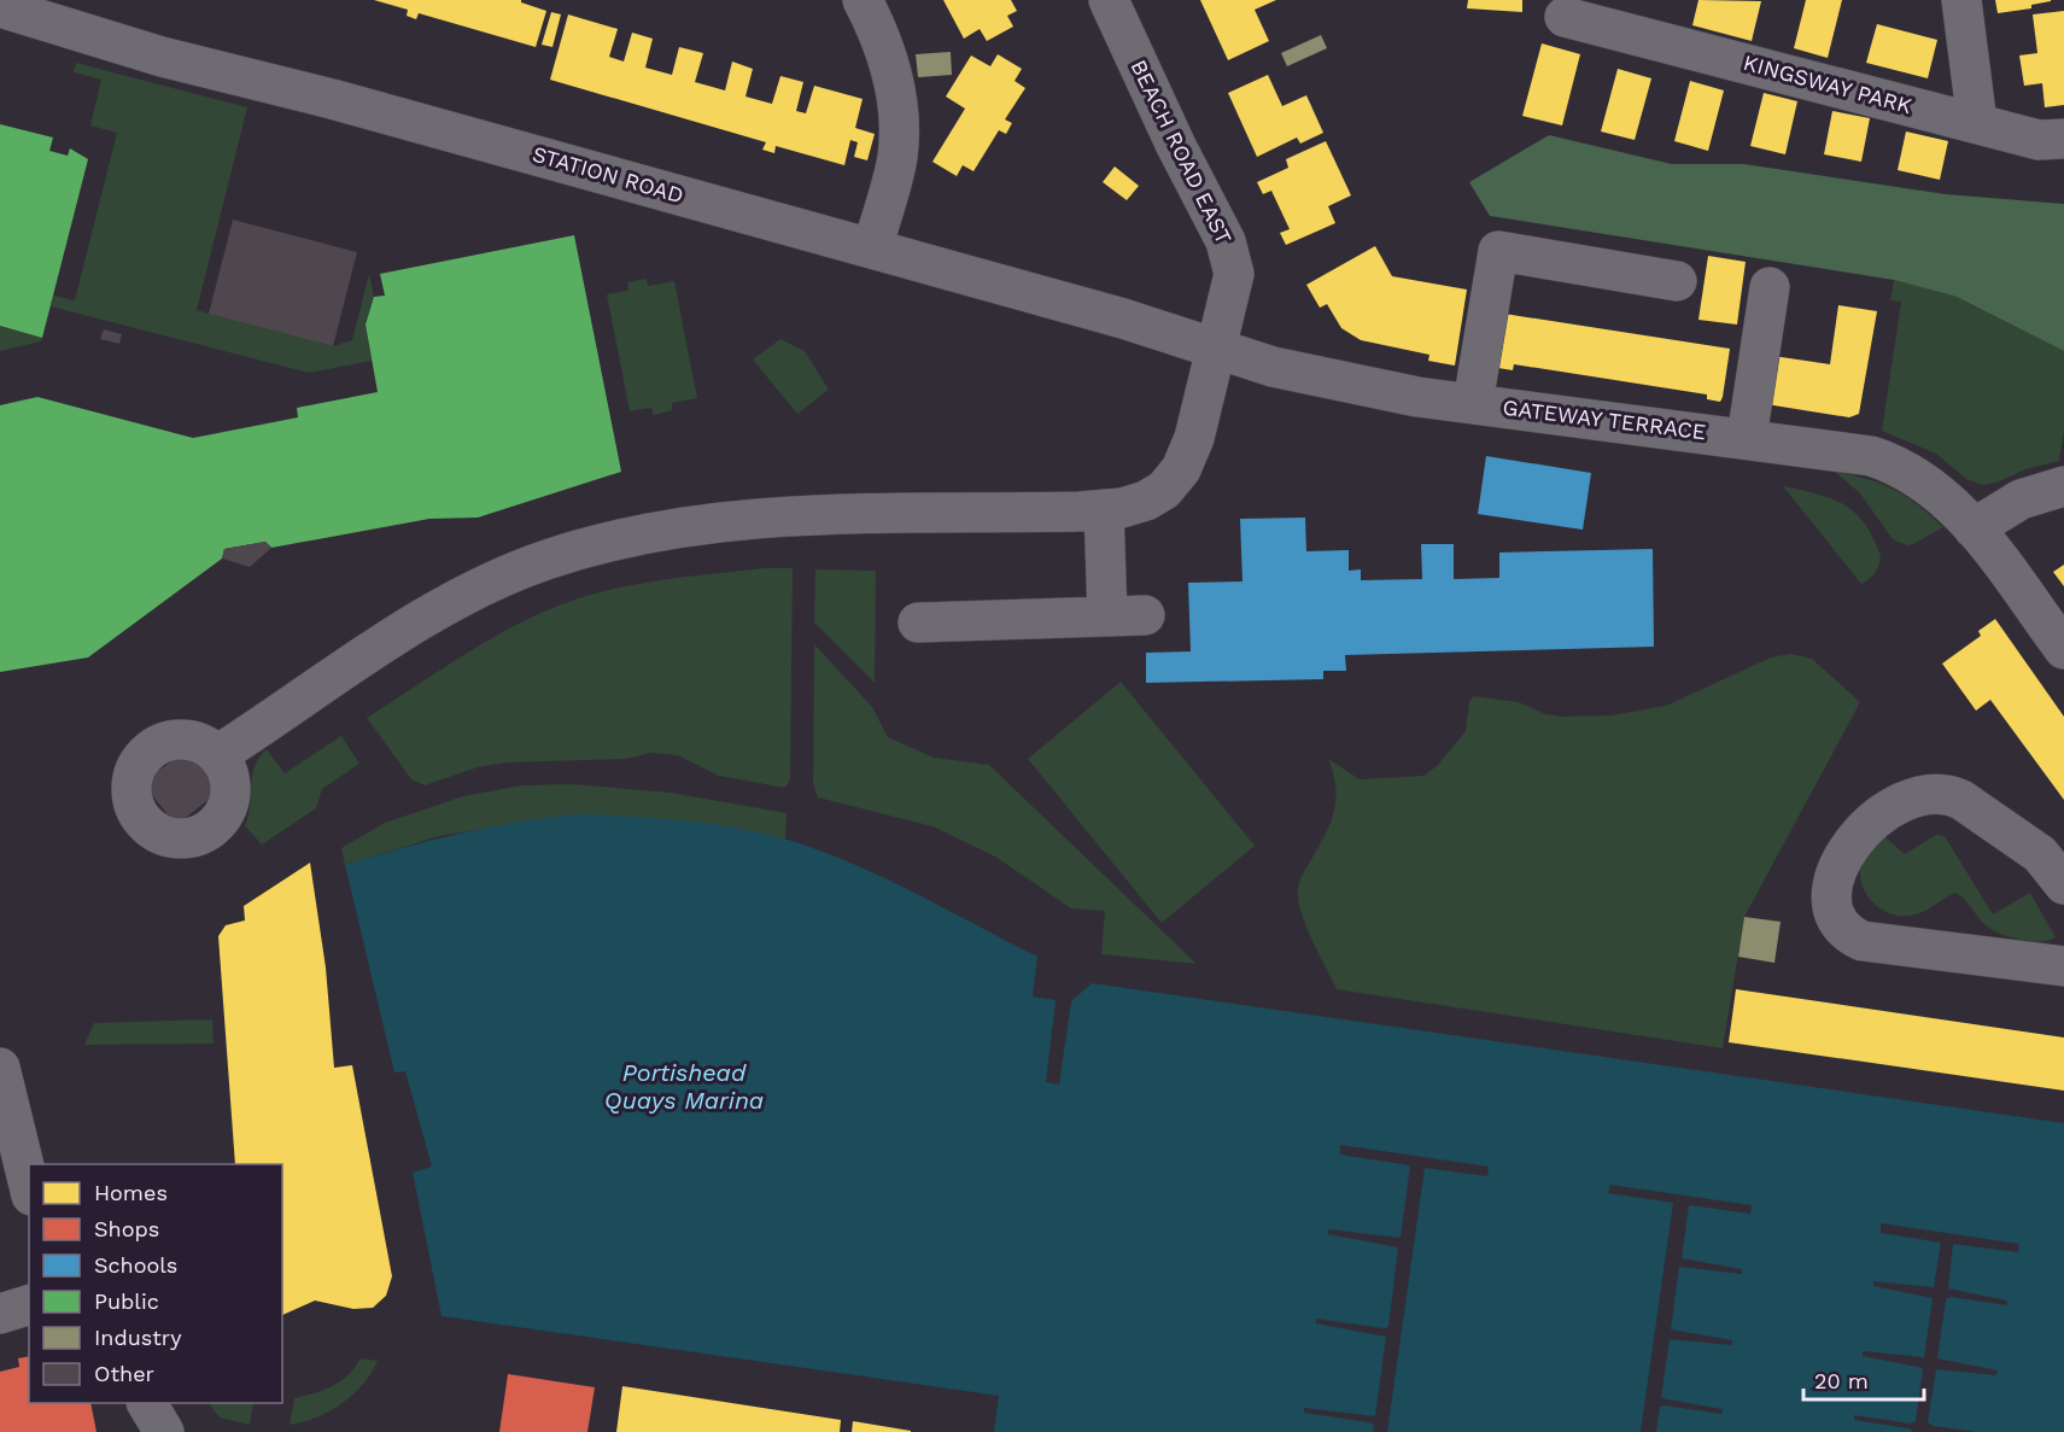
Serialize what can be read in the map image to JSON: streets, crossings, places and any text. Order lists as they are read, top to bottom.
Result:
{
  "streets": {
    "street": [
      "KINGSWAY PARK",
      "BEACH ROAD EAST",
      "STATION ROAD",
      "GATEWAY TERRACE"
    ]
  },
  "crossings": [
    ["BEACH ROAD EAST", "STATION ROAD"],
    ["BEACH ROAD EAST", "GATEWAY TERRACE"],
    ["STATION ROAD", "GATEWAY TERRACE"]
  ],
  "water": ["Portishead Quays Marina"],
  "legend": [
    "Homes",
    "Shops",
    "Schools",
    "Public",
    "Industry",
    "Other"
  ],
  "scale_bar": "20 m"
}
